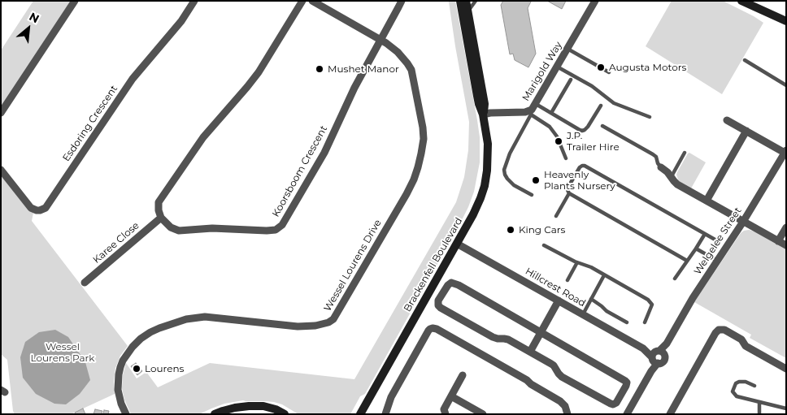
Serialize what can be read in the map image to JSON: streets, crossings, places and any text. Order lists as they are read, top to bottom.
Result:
{
  "streets": {
    "street": [
      "Marigold Way",
      "Esdoring Crescent",
      "Koorsboom Crescent",
      "Welgelee Street",
      "Karee Close",
      "Brackenfell Boulevard",
      "Wessel Lourens Drive",
      "Hillcrest Road"
    ]
  },
  "crossings": [
    ["Marigold Way", "Brackenfell Boulevard"],
    ["Koorsboom Crescent", "Karee Close"],
    ["Koorsboom Crescent", "Wessel Lourens Drive"],
    ["Welgelee Street", "Hillcrest Road"],
    ["Brackenfell Boulevard", "Hillcrest Road"]
  ],
  "parks": ["Wessel Lourens Park"],
  "places": [
    "Augusta Motors",
    "Mushet Manor",
    "J.P. Trailer Hire",
    "Heavenly Plants Nursery",
    "King Cars",
    "Lourens"
  ],
  "north": "top right"
}
